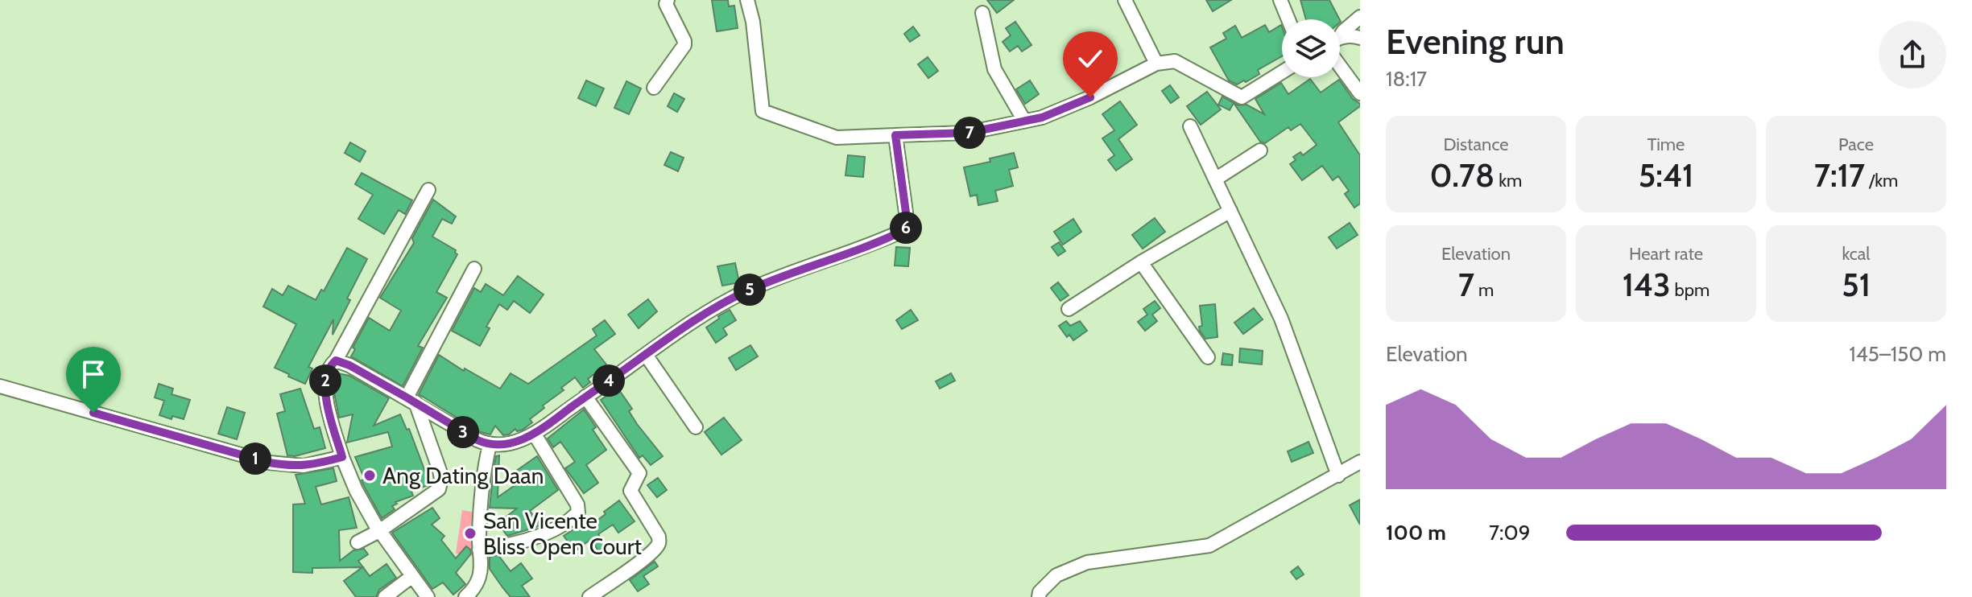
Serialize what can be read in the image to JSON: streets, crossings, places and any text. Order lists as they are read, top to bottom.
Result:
{
  "places": ["Ang Dating Daan", "San Vicente Bliss Open Court"],
  "page": {
    "heading": ["Evening run", "18:17"],
    "stats": [
      ["Distance", "0.78 km"],
      ["Time", "5:41"],
      ["Pace", "7:17 /km"],
      ["Elevation", "7 m"],
      ["Heart rate", "143 bpm"],
      ["kcal", "51"]
    ],
    "pins": [
      "7",
      "6",
      "5",
      "2",
      "4",
      "3",
      "1"
    ],
    "chart": ["Elevation", "145–150 m"],
    "list": [
      {
        "name": "100 m",
        "note": "7:09"
      }
    ]
  }
}
